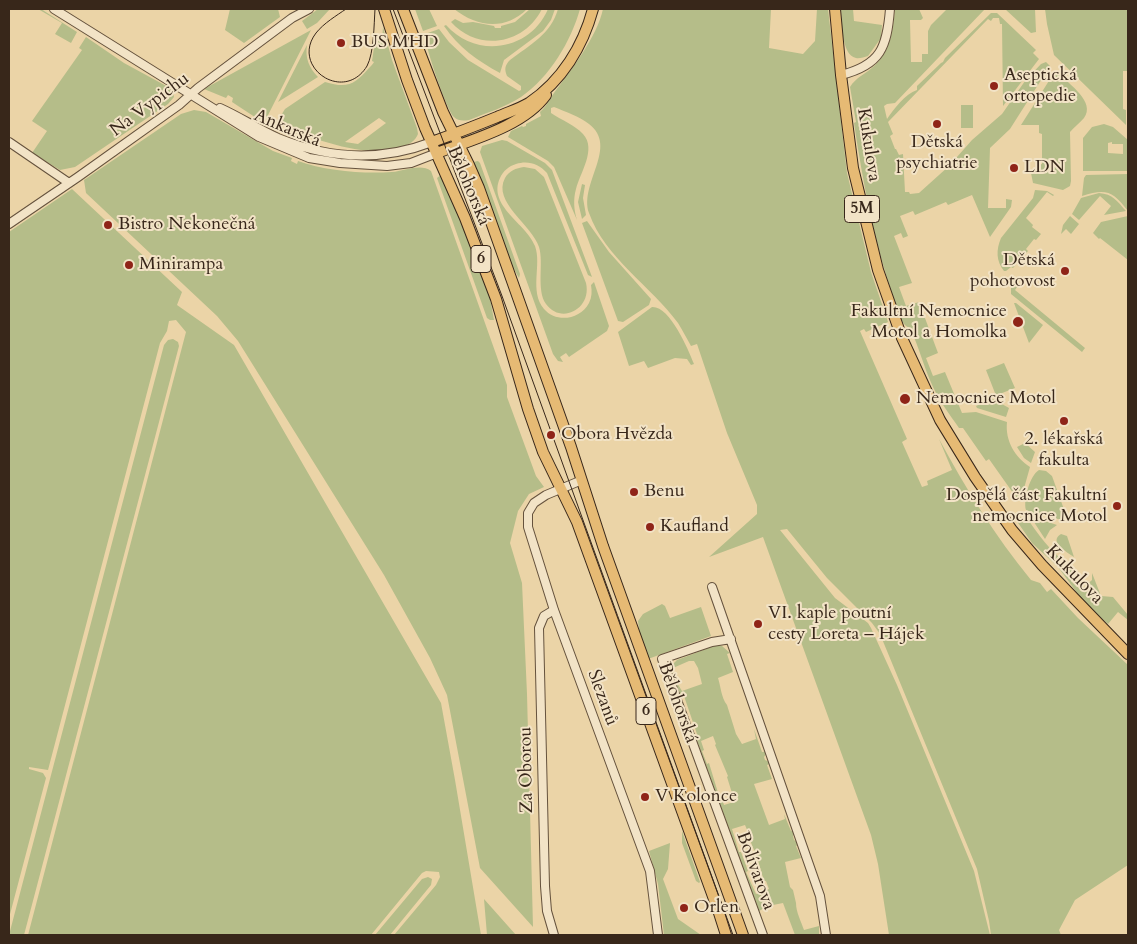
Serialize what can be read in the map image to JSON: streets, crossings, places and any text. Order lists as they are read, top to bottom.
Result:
{
  "streets": {
    "main road": [
      "Kukulova",
      "Bělohorská",
      "5M",
      "6"
    ],
    "street": [
      "Na Vypichu",
      "Ankarská",
      "Slezanů",
      "Za Oborou",
      "Bolívarova"
    ]
  },
  "crossings": [
    ["Na Vypichu", "Ankarská"],
    ["Ankarská", "Bělohorská"],
    ["Bělohorská", "Slezanů"],
    ["Slezanů", "Za Oborou"]
  ],
  "places": [
    "BUS MHD",
    "Aseptická ortopedie",
    "Dětská psychiatrie",
    "LDN",
    "Bistro Nekonečná",
    "Minirampa",
    "Dětská pohotovost",
    "Fakultní Nemocnice Motol a Homolka",
    "Nemocnice Motol",
    "2. lékařská fakulta",
    "Obora Hvězda",
    "Benu",
    "Dospělá část Fakultní nemocnice Motol",
    "Kaufland",
    "VI. kaple poutní cesty Loreta – Hájek",
    "V Kolonce",
    "Orlen"
  ]
}
